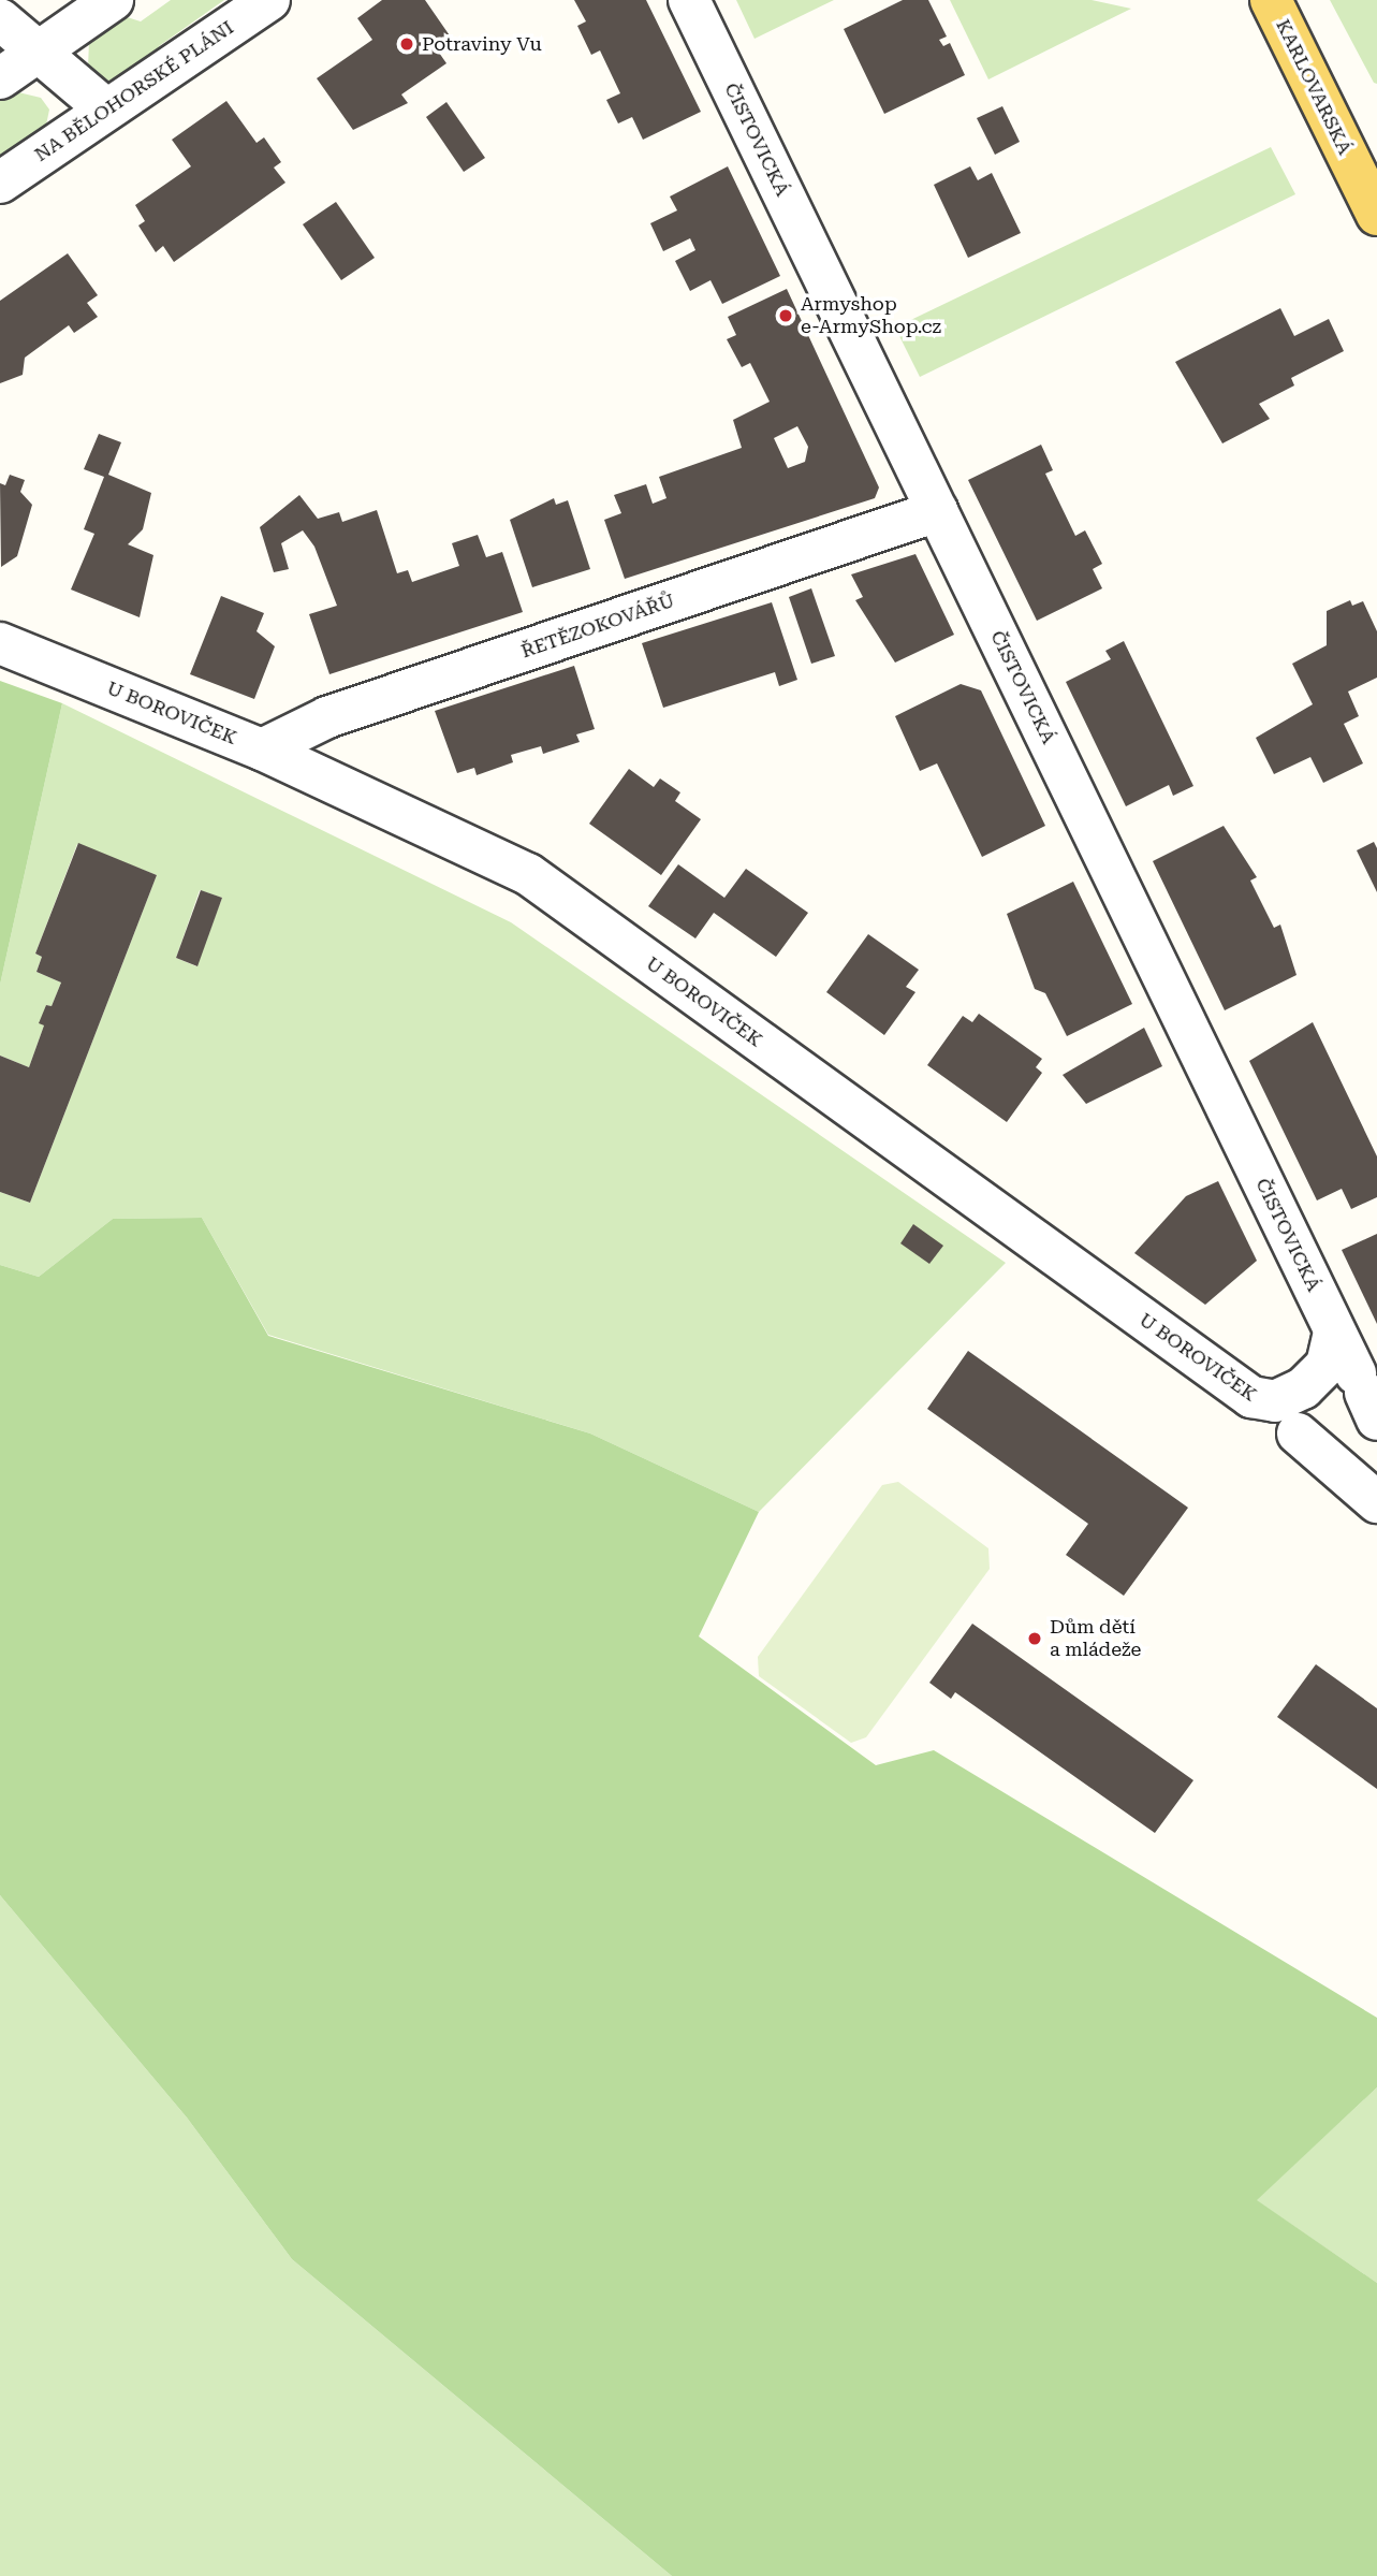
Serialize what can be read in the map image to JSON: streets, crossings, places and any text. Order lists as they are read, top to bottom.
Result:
{
  "streets": {
    "main road": ["KARLOVARSKÁ"],
    "street": [
      "NA BĚLOHORSKÉ PLÁNI",
      "ČISTOVICKÁ",
      "ŘETĚZOKOVÁŘŮ",
      "U BOROVIČEK"
    ]
  },
  "crossings": [
    ["ČISTOVICKÁ", "ŘETĚZOKOVÁŘŮ"],
    ["ČISTOVICKÁ", "U BOROVIČEK"],
    ["ŘETĚZOKOVÁŘŮ", "U BOROVIČEK"]
  ],
  "places": ["Potraviny Vu", "Armyshop e-ArmyShop.cz", "Dům dětí a mládeže"]
}
